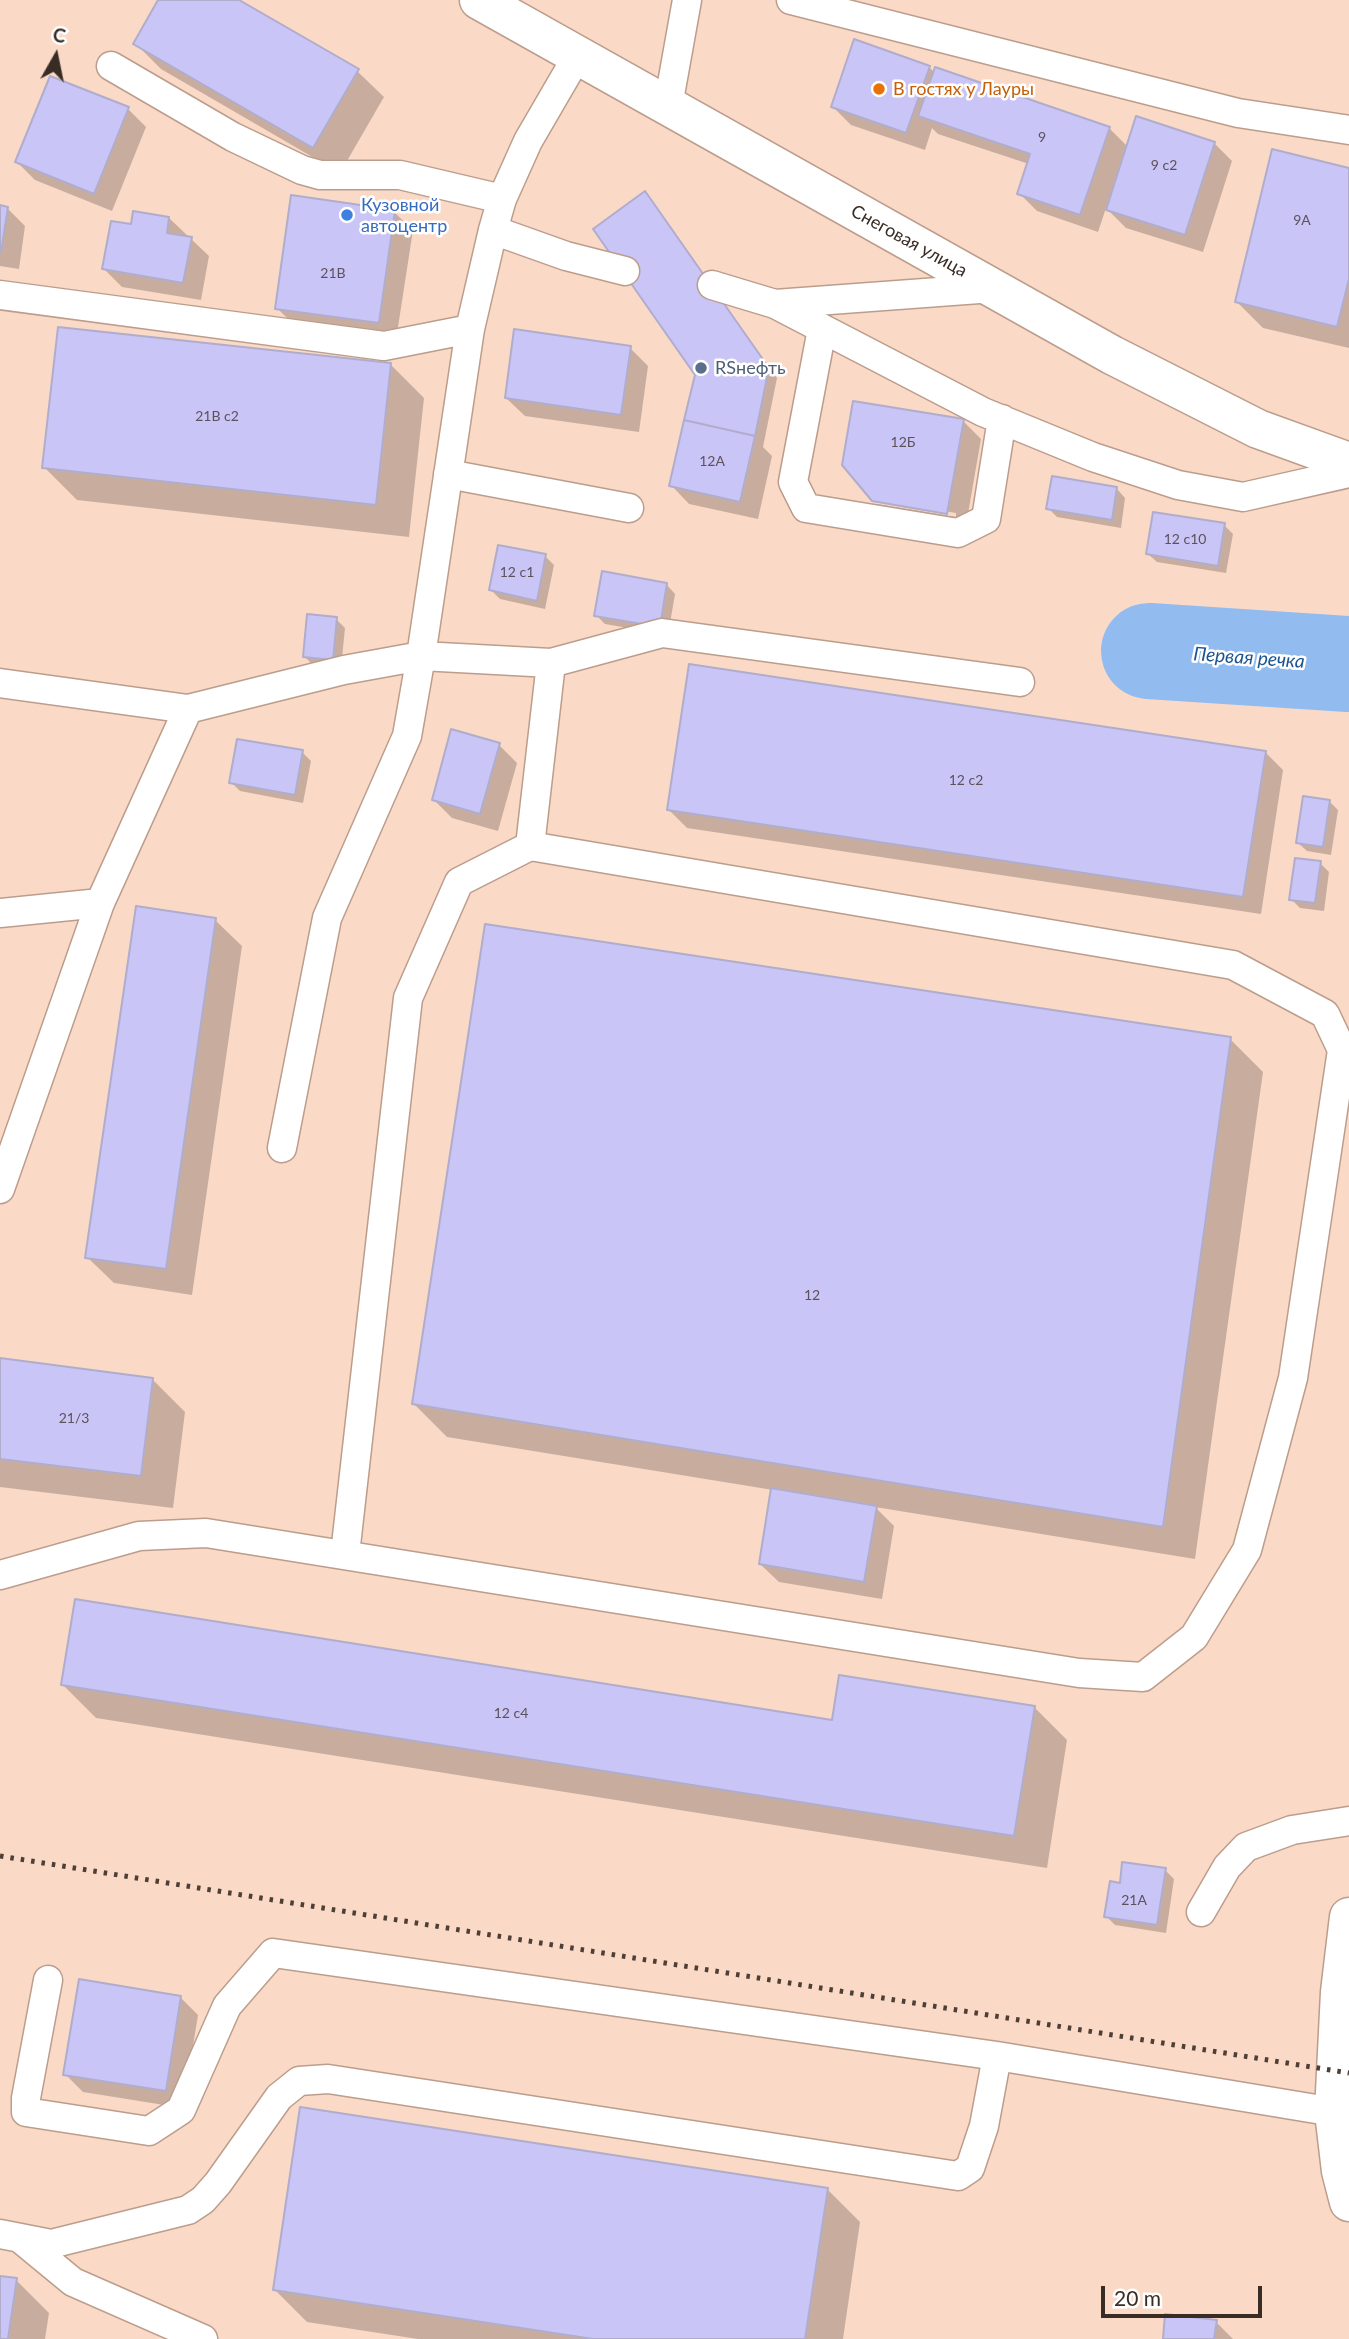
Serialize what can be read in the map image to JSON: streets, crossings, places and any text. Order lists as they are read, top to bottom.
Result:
{
  "streets": {
    "main road": ["Снеговая улица"]
  },
  "water": ["Первая речка"],
  "places": ["В гостях у Лауры", "Кузовной автоцентр", "RSнефть"],
  "house_numbers": [
    "9",
    "9 с2",
    "9А",
    "21В",
    "21В с2",
    "12Б",
    "12А",
    "12 с10",
    "12 с1",
    "12 с2",
    "12",
    "21/3",
    "12 с4",
    "21А"
  ],
  "scale_bar": "20 m",
  "north": "top"
}
